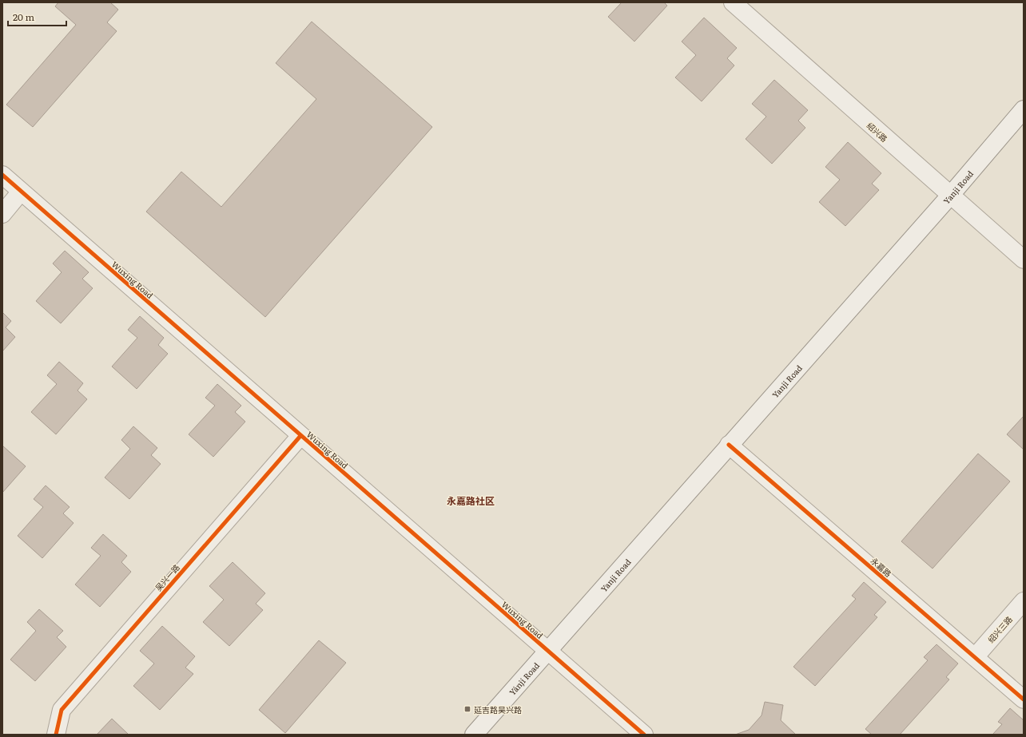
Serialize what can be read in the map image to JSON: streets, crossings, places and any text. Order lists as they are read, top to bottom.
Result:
{
  "streets": {
    "street": [
      "绍兴路",
      "Yanji Road",
      "Wuxing Road",
      "永嘉路",
      "吴兴一路",
      "绍兴三路",
      "Yánjí Road"
    ]
  },
  "crossings": [
    ["绍兴路", "Yanji Road"],
    ["Yanji Road", "Wuxing Road"],
    ["Yanji Road", "永嘉路"],
    ["Yanji Road", "Yánjí Road"],
    ["Wuxing Road", "吴兴一路"],
    ["Wuxing Road", "Yánjí Road"],
    ["永嘉路", "绍兴三路"]
  ],
  "districts": ["永嘉路社区"],
  "places": {
    "transit": ["延吉路吴兴路"]
  },
  "scale_bar": "20 m"
}
